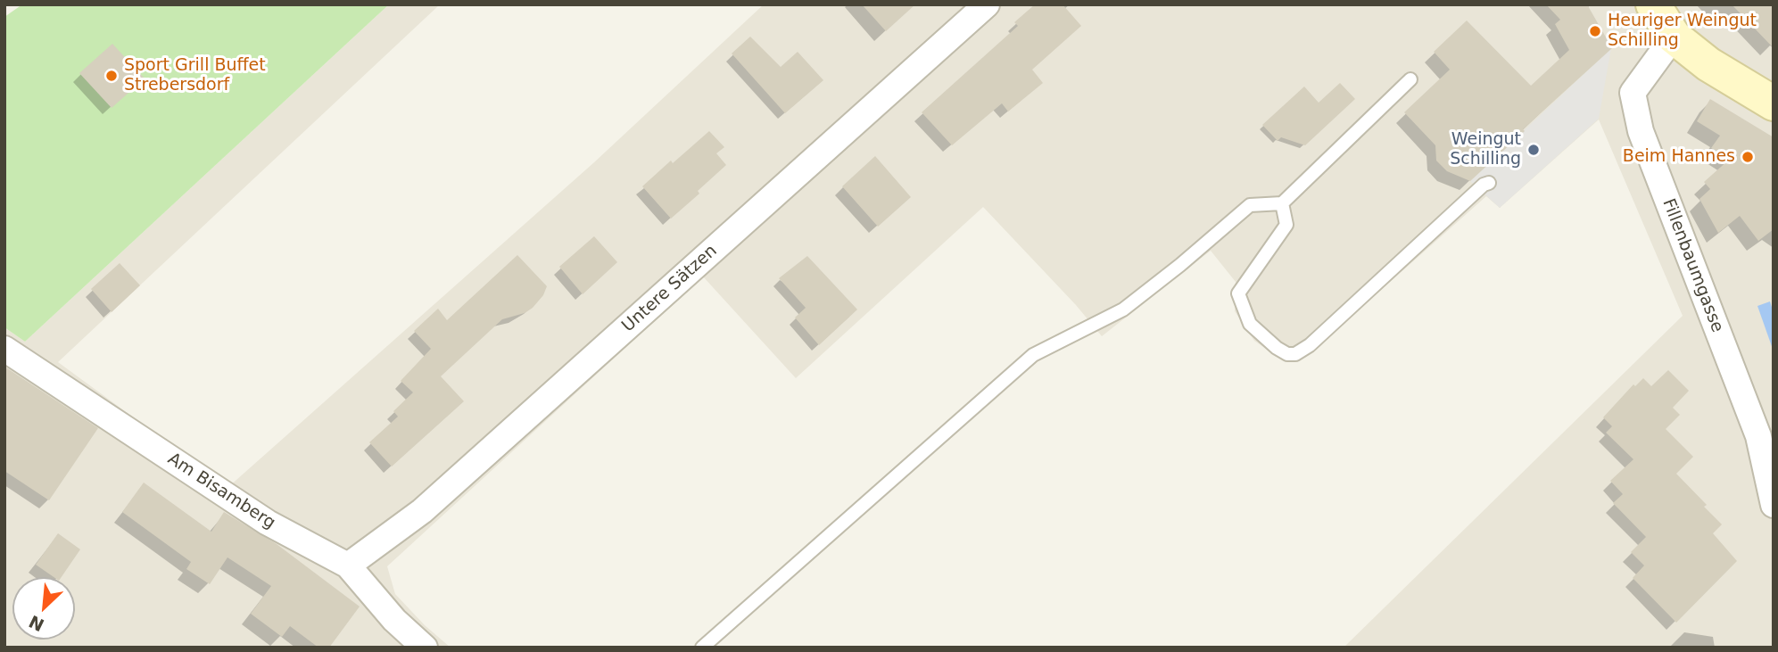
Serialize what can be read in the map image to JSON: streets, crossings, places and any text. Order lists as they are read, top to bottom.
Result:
{
  "streets": {
    "street": ["Fillenbaumgasse", "Untere Sätzen", "Am Bisamberg"]
  },
  "crossings": [
    ["Untere Sätzen", "Am Bisamberg"]
  ],
  "places": [
    "Heuriger Weingut Schilling",
    "Sport Grill Buffet Strebersdorf",
    "Weingut Schilling",
    "Beim Hannes"
  ],
  "north": "bottom left"
}
